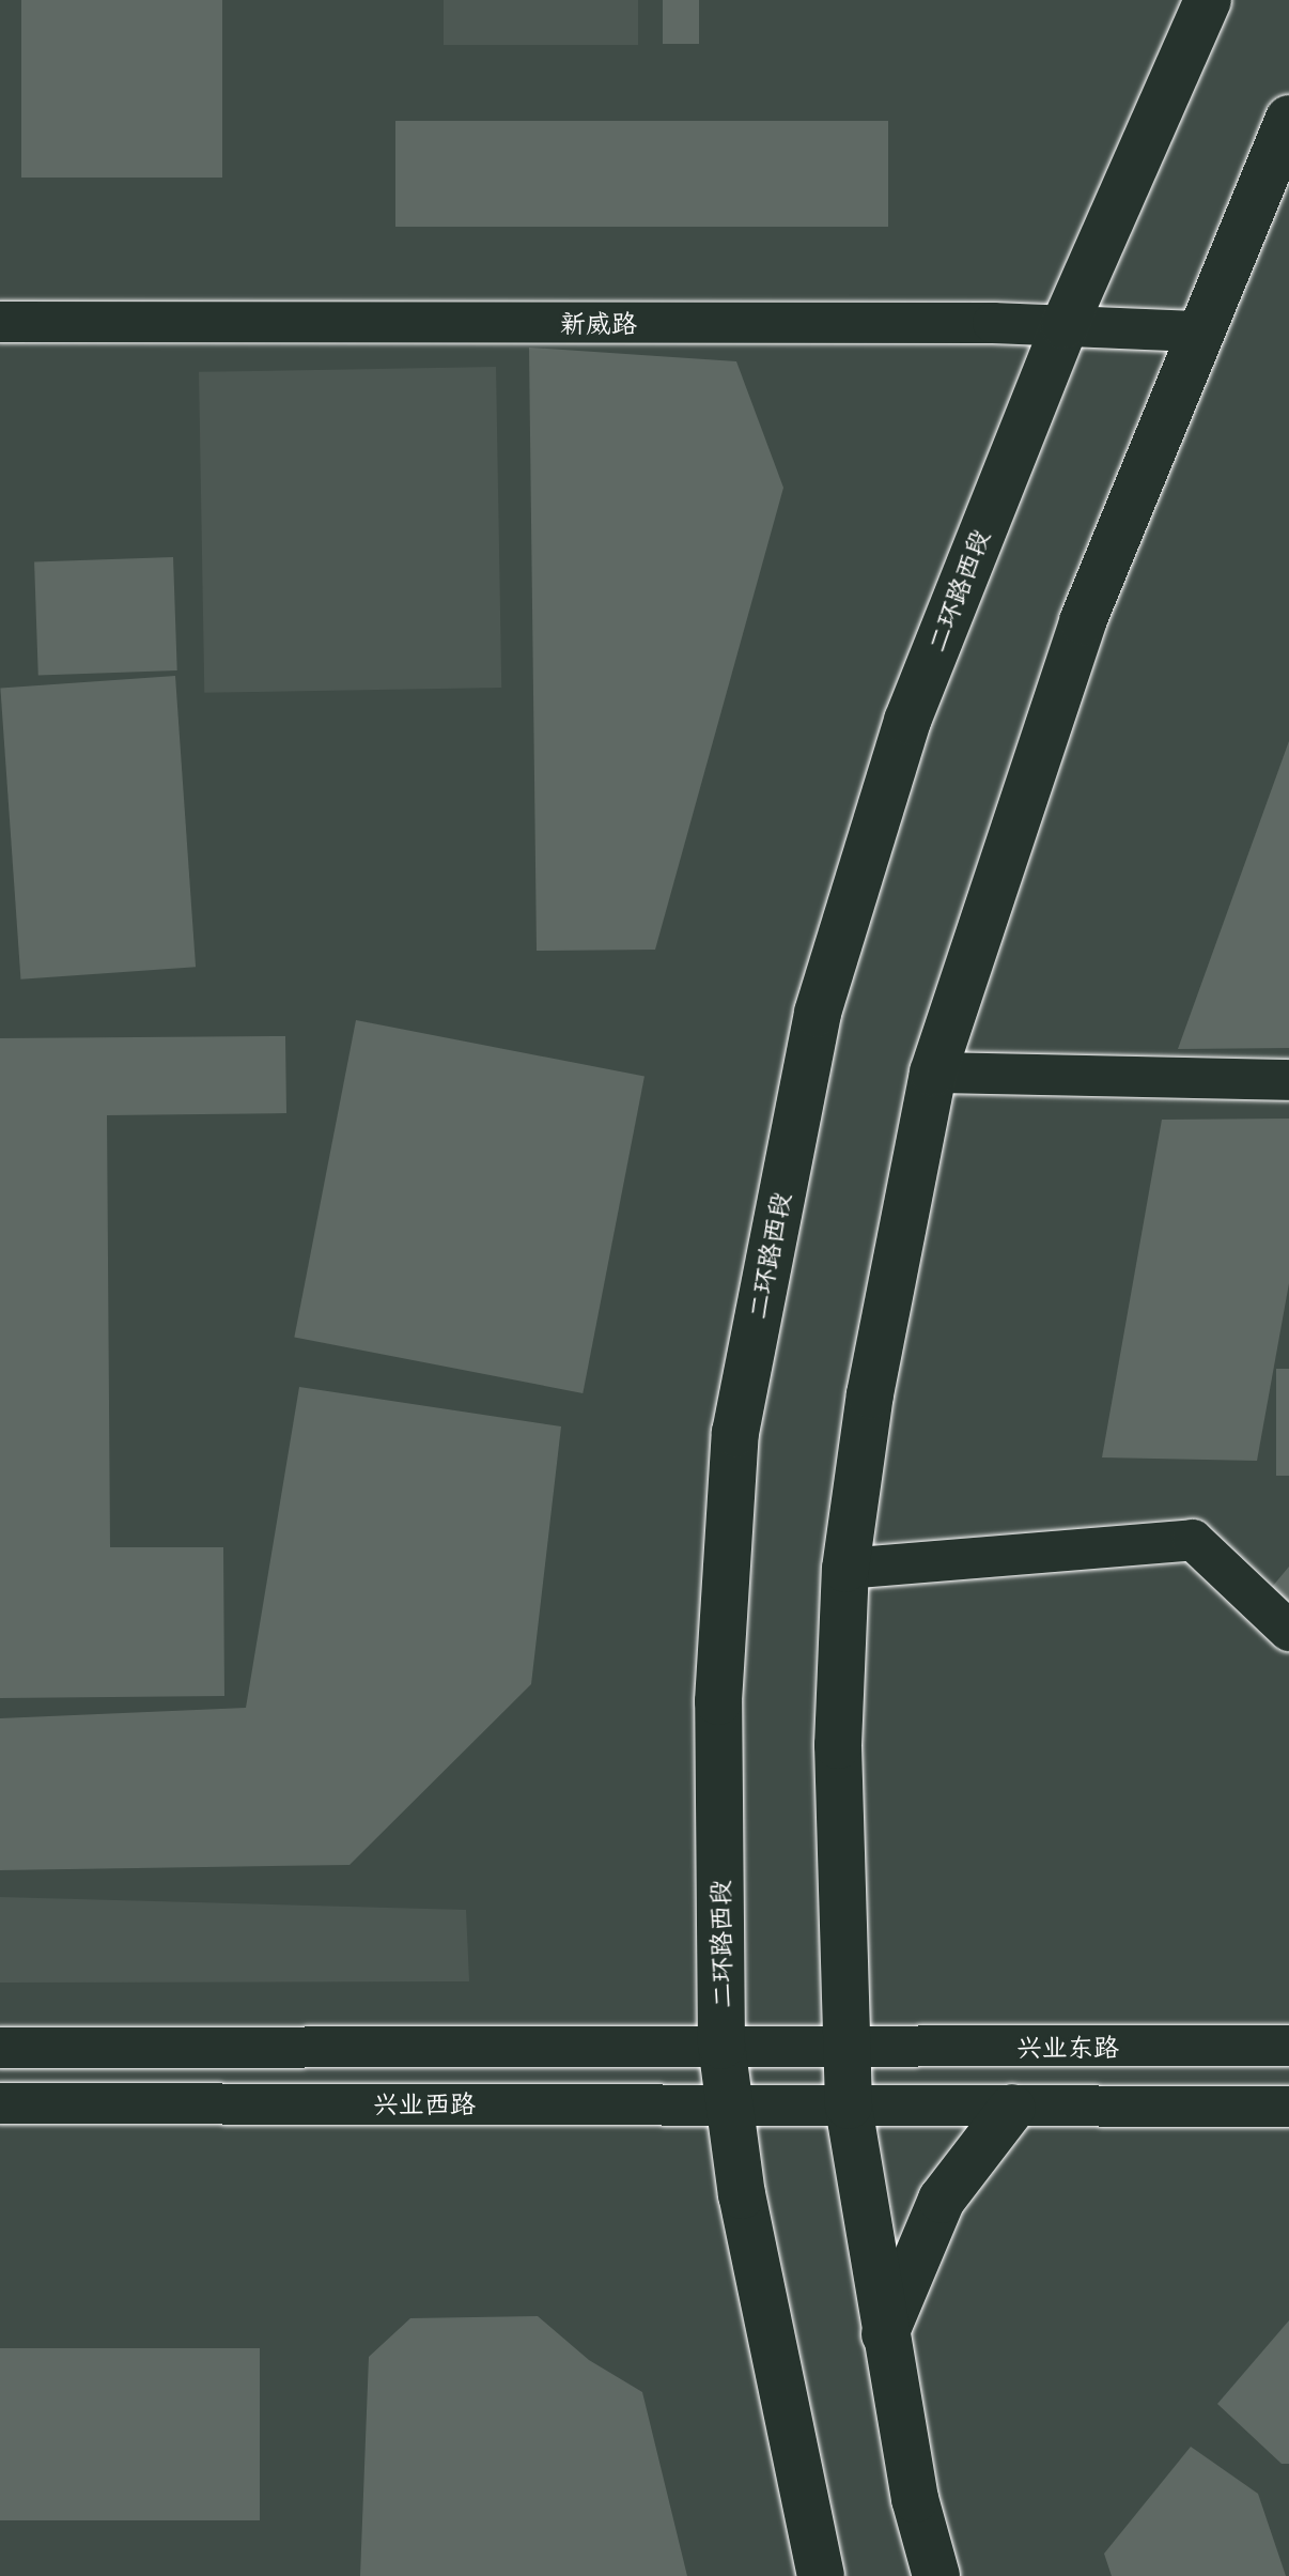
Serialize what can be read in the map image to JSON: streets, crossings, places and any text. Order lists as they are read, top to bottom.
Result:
{
  "streets": {
    "main road": ["二环路西段"],
    "street": ["新威路", "兴业东路", "兴业西路"]
  },
  "crossings": [
    ["新威路", "二环路西段"],
    ["二环路西段", "兴业西路"]
  ]
}
